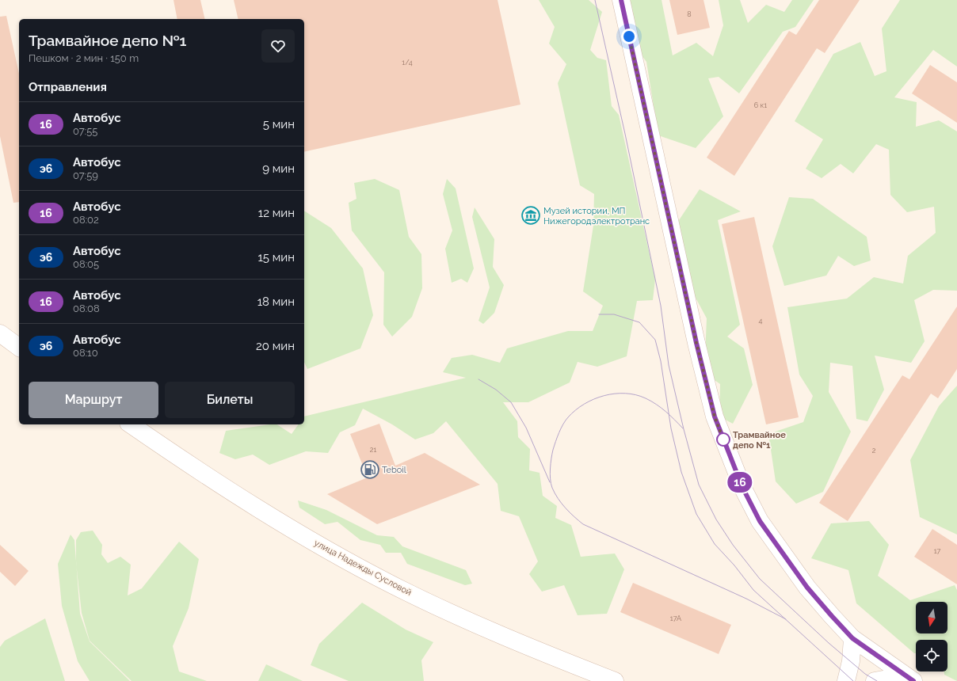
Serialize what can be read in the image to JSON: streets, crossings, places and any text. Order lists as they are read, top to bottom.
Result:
{
  "streets": {
    "street": ["улица Надежды Сусловой"]
  },
  "places": {
    "museum": ["Музей истории, МП Нижегородэлектротранс"],
    "other": ["Трамвайное депо №1"],
    "fuel station": ["Teboil"]
  },
  "lines": ["bus line 16"],
  "house_numbers": [
    "8",
    "1/4",
    "6 к1",
    "4",
    "21",
    "2",
    "17",
    "17А"
  ],
  "north": "bottom",
  "page": {
    "on_map": "16",
    "heading": [
      ["Трамвайное депо №1", "Пешком · 2 мин · 150 m"],
      "Отправления"
    ],
    "list": [
      {
        "mark": "16",
        "name": "Автобус",
        "note": "07:55",
        "value": "5 мин"
      },
      {
        "mark": "э6",
        "name": "Автобус",
        "note": "07:59",
        "value": "9 мин"
      },
      {
        "mark": "16",
        "name": "Автобус",
        "note": "08:02",
        "value": "12 мин"
      },
      {
        "mark": "э6",
        "name": "Автобус",
        "note": "08:05",
        "value": "15 мин"
      },
      {
        "mark": "16",
        "name": "Автобус",
        "note": "08:08",
        "value": "18 мин"
      },
      {
        "mark": "э6",
        "name": "Автобус",
        "note": "08:10",
        "value": "20 мин"
      }
    ],
    "buttons": ["Маршрут", "Билеты"]
  }
}
